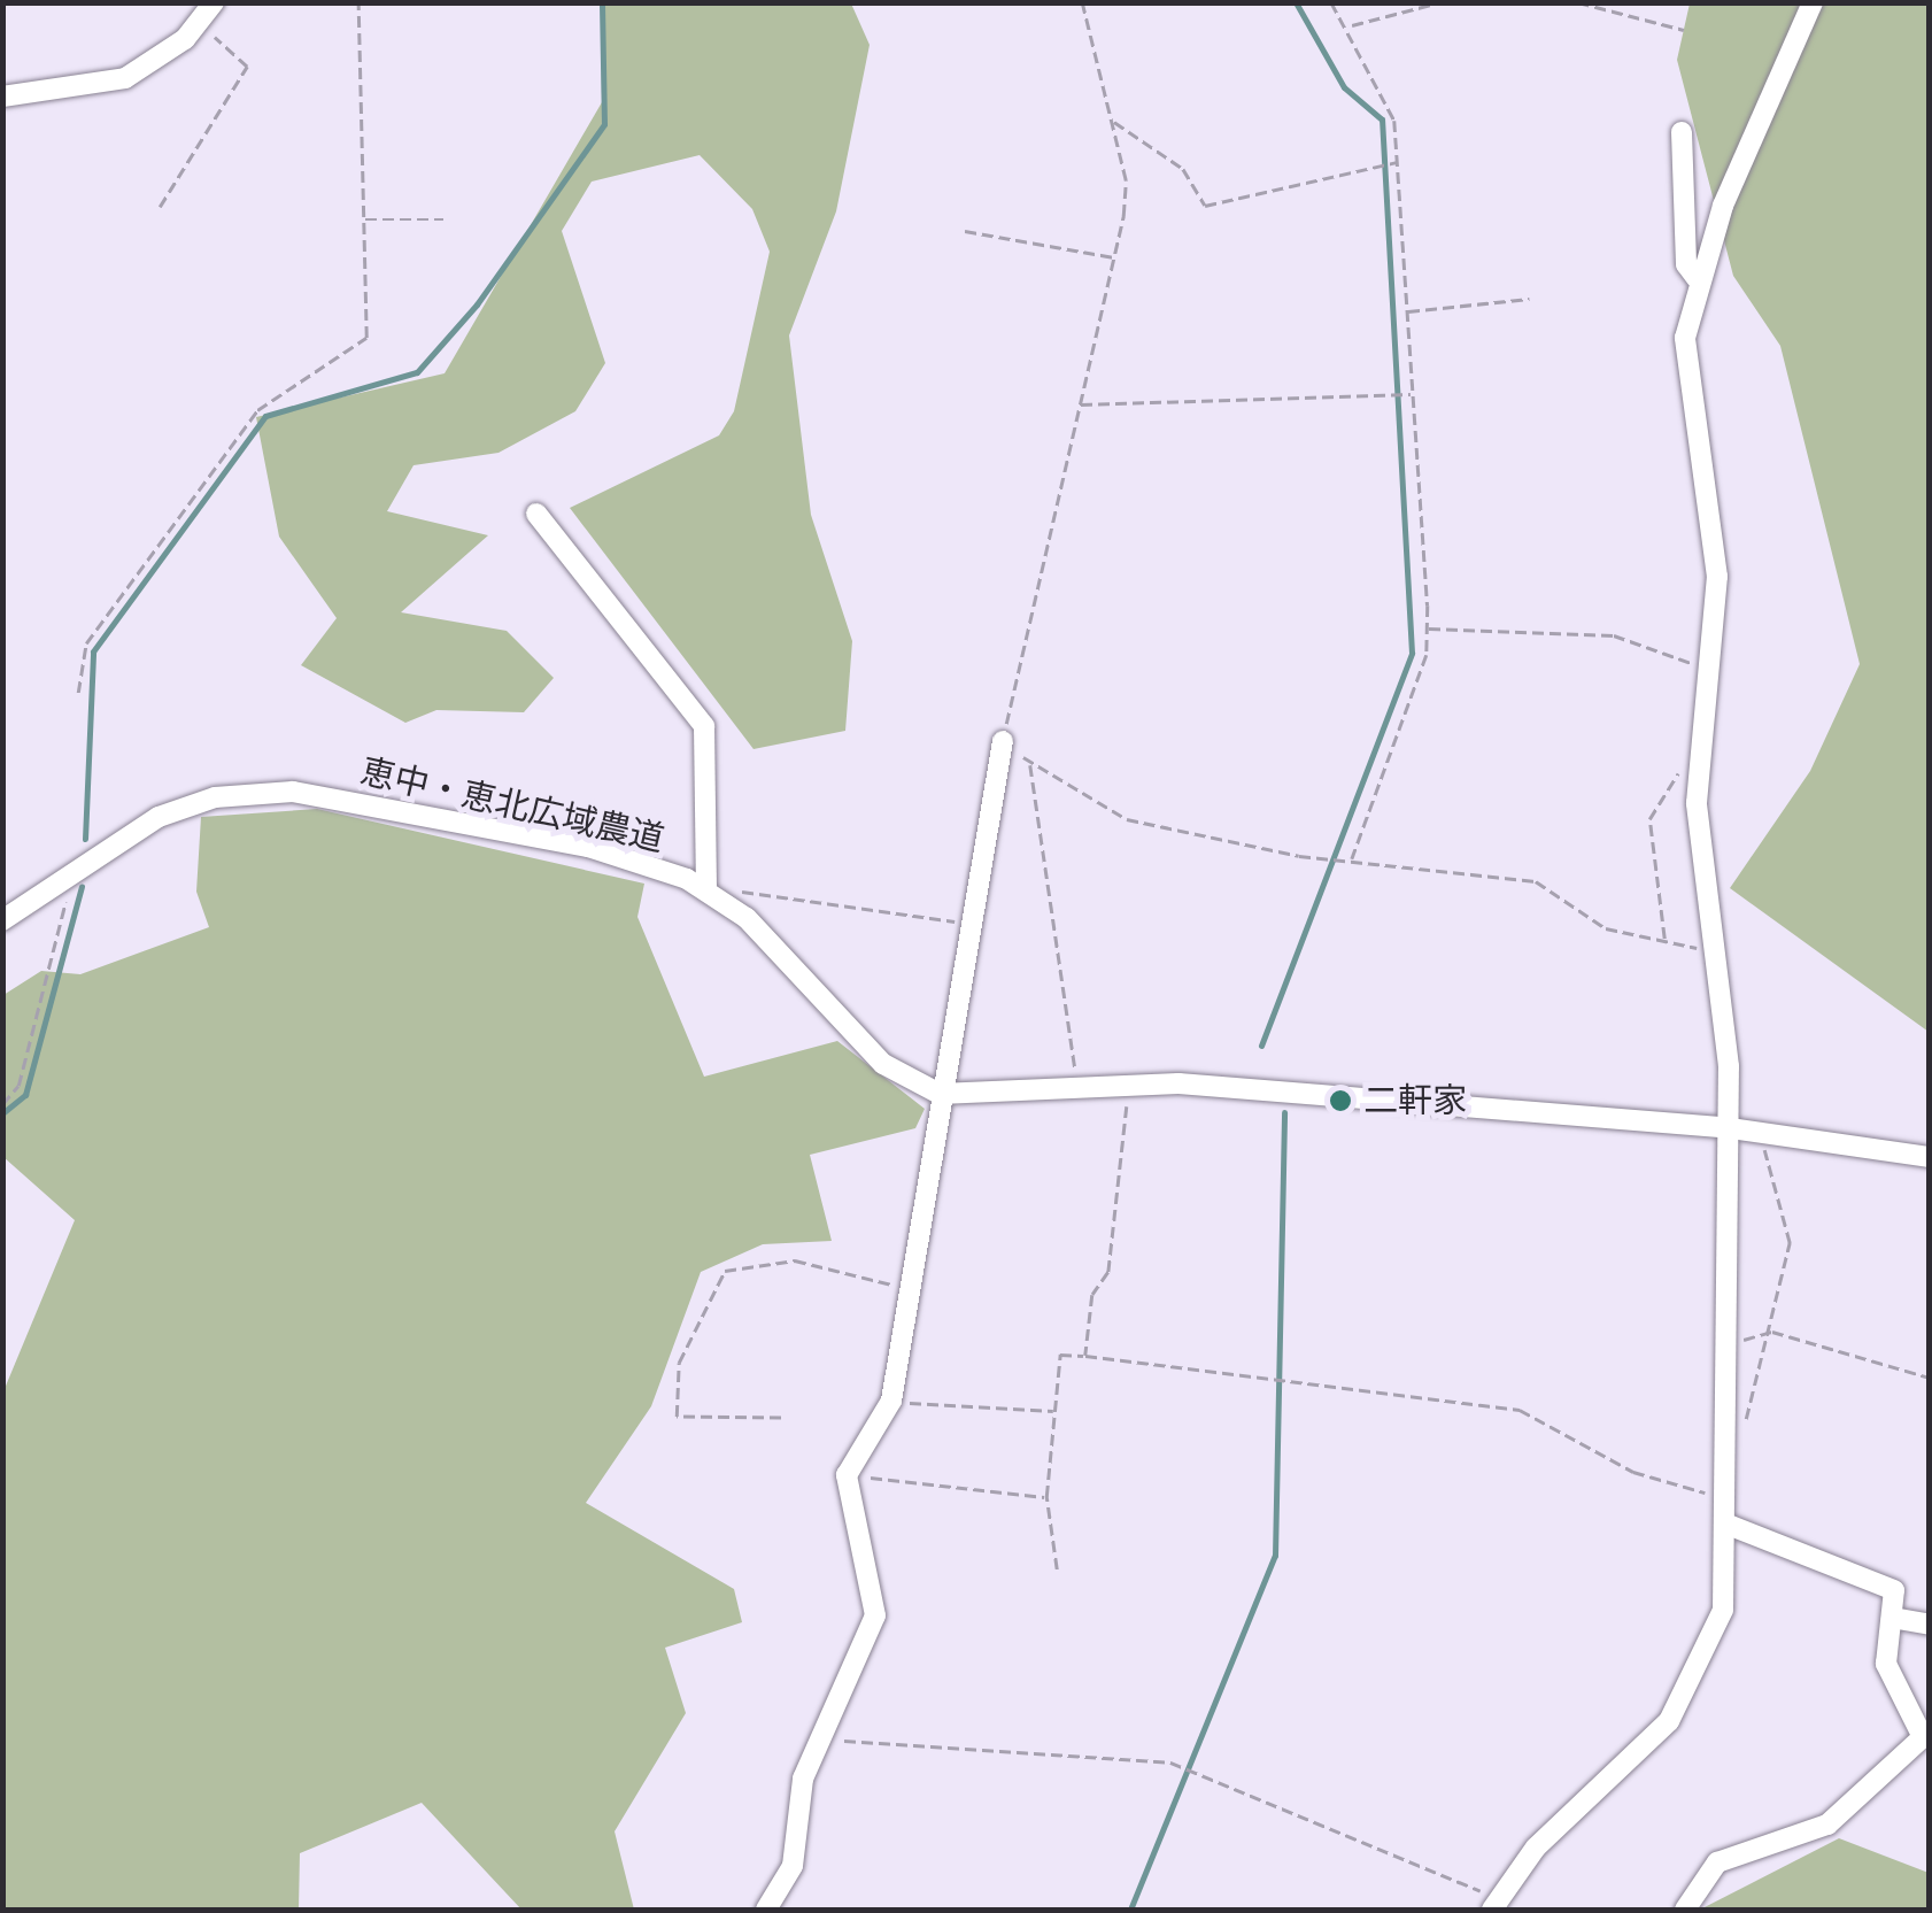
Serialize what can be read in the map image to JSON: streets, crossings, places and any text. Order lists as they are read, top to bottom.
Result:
{
  "streets": {
    "street": ["恵中・恵北広域農道"]
  },
  "places": ["二軒家"]
}
